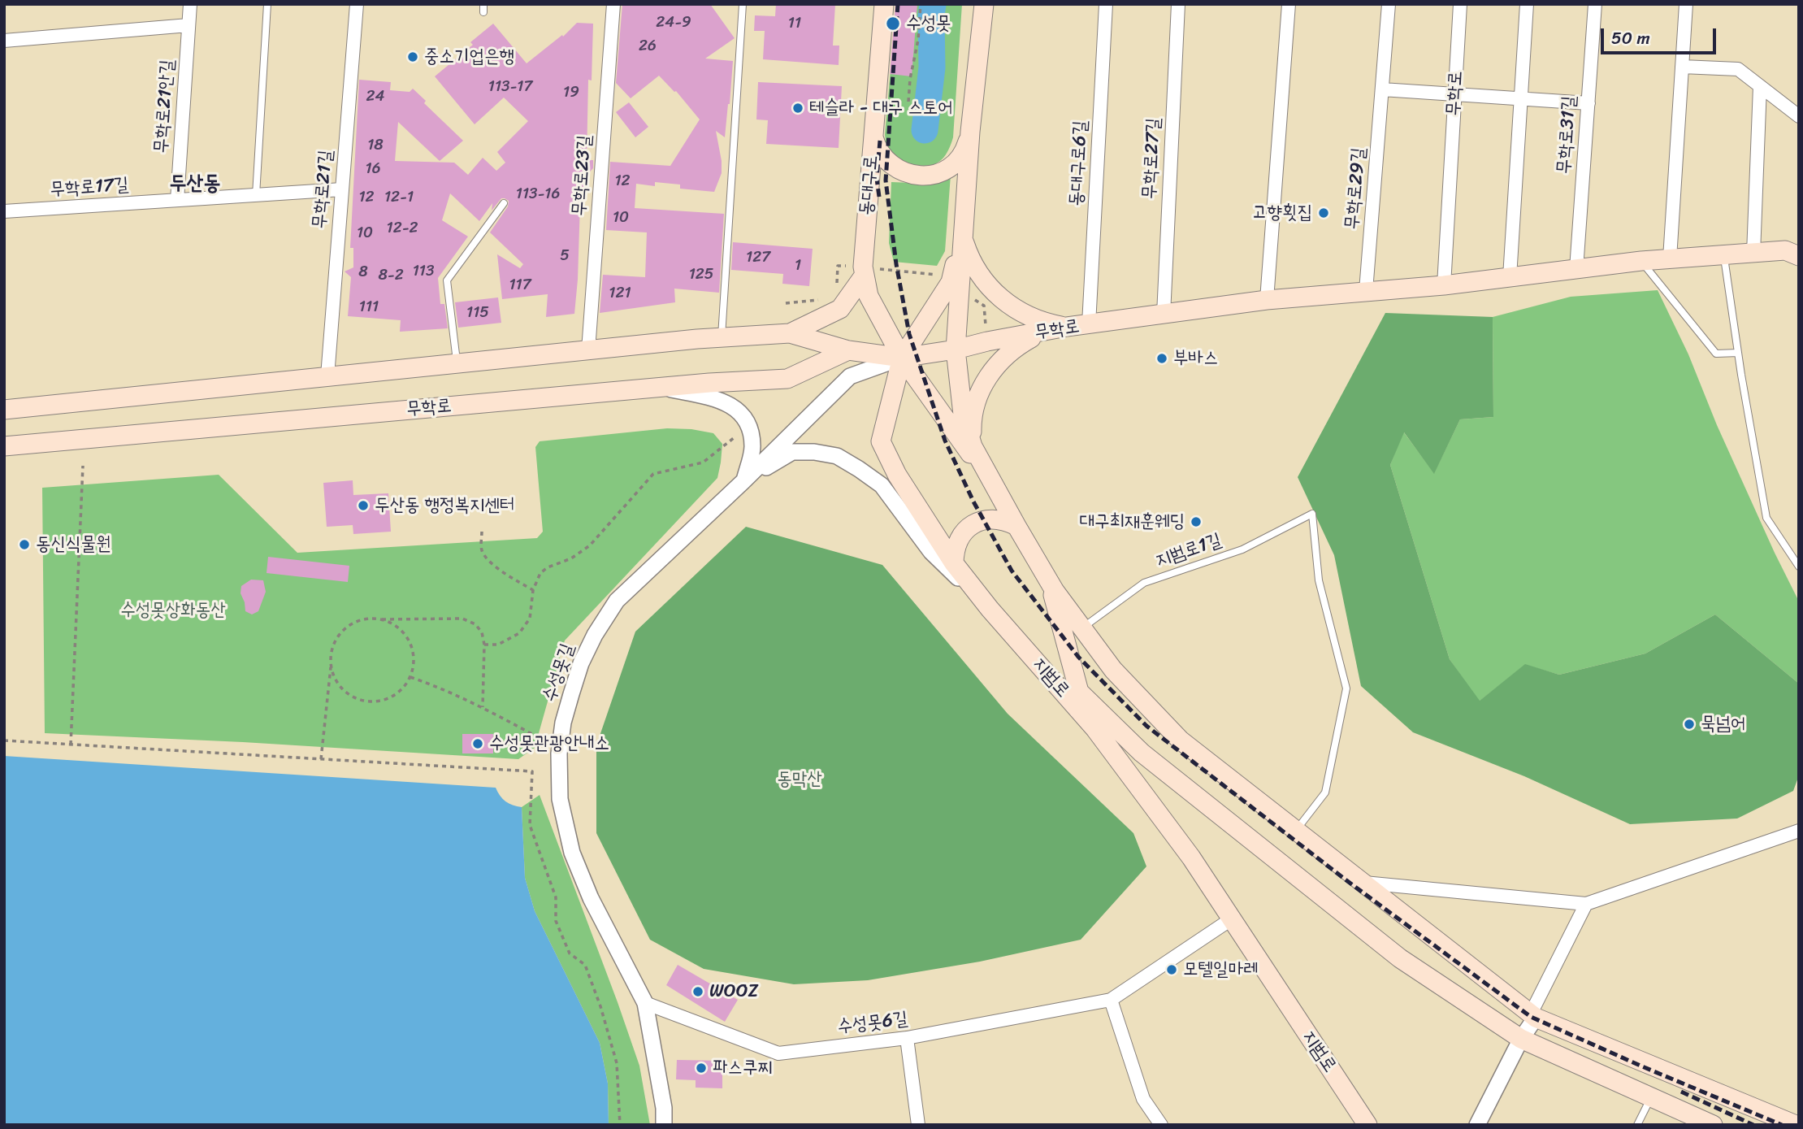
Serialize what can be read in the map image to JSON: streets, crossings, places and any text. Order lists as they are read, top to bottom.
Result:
{
  "streets": {
    "main road": ["무학로", "동대구로", "지범로"],
    "street": [
      "무학로21안길",
      "무학로31길",
      "무학로27길",
      "동대구로6길",
      "무학로23길",
      "무학로17길",
      "무학로29길",
      "무학로21길",
      "수성못길",
      "수성못6길"
    ],
    "lane": ["지범로1길"]
  },
  "crossings": [
    ["무학로", "무학로31길"],
    ["무학로", "무학로27길"],
    ["무학로", "동대구로6길"],
    ["무학로", "무학로23길"],
    ["무학로", "동대구로"],
    ["무학로", "무학로29길"],
    ["무학로", "무학로21길"],
    ["무학로", "수성못길"],
    ["무학로", "지범로"],
    ["무학로21안길", "무학로17길"],
    ["동대구로", "수성못길"],
    ["동대구로", "지범로"],
    ["수성못길", "지범로"],
    ["수성못길", "수성못6길"],
    ["지범로", "수성못6길"]
  ],
  "districts": ["두산동"],
  "parks": ["수성못상화동산", "동막산"],
  "places": [
    "수성못",
    "중소기업은행",
    "테슬라 - 대구 스토어",
    "고향횟집",
    "부바스",
    "두산동 행정복지센터",
    "대구최재훈웨딩",
    "동신식물원",
    "묵넘어",
    "수성못관광안내소",
    "모텔일마레",
    "WOOZ",
    "파스쿠찌"
  ],
  "house_numbers": [
    "24-9",
    "11",
    "26",
    "113-17",
    "19",
    "24",
    "18",
    "16",
    "12",
    "113-16",
    "12",
    "12-1",
    "10",
    "12-2",
    "10",
    "5",
    "127",
    "1",
    "113",
    "8",
    "125",
    "8-2",
    "117",
    "121",
    "111",
    "115"
  ],
  "scale_bar": "50 m"
}
